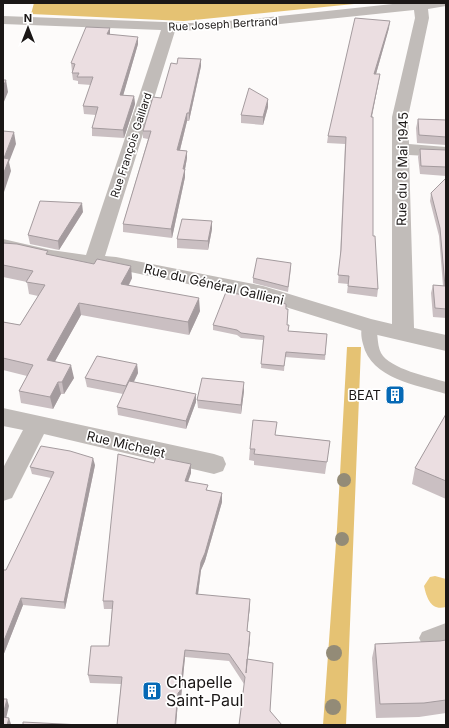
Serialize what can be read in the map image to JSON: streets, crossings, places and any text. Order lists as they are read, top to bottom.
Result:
{
  "streets": {
    "street": [
      "Rue Joseph Bertrand",
      "Rue François Gaillard",
      "Rue du 8 Mai 1945",
      "Rue du Général Gallieni",
      "Rue Michelet"
    ]
  },
  "crossings": [
    ["Rue Joseph Bertrand", "Rue François Gaillard"],
    ["Rue Joseph Bertrand", "Rue du 8 Mai 1945"],
    ["Rue François Gaillard", "Rue du Général Gallieni"],
    ["Rue du 8 Mai 1945", "Rue du Général Gallieni"]
  ],
  "places": {
    "building": ["BEAT", "Chapelle Saint-Paul"]
  },
  "north": "top"
}
